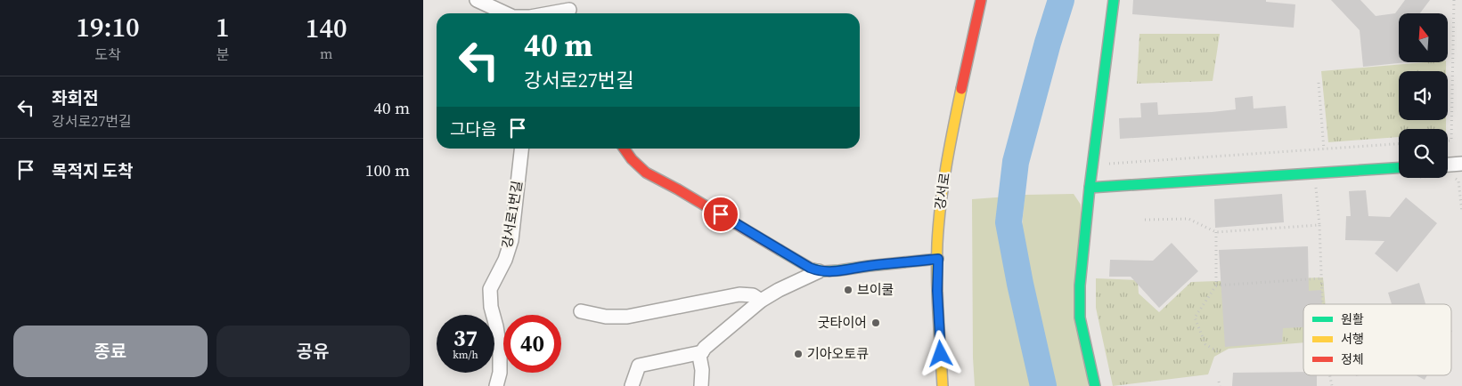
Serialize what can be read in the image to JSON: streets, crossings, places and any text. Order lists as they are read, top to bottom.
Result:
{
  "streets": {
    "street": ["강서로", "강서로1번길"]
  },
  "places": ["브이쿨", "굿타이어", "기아오토큐"],
  "legend": ["원활", "서행", "정체"],
  "north": "top",
  "page": {
    "eta": [
      "19:10",
      "도착",
      "1",
      "분",
      "140",
      "m"
    ],
    "turn": ["40 m", "강서로27번길"],
    "list": [
      {
        "name": "좌회전",
        "note": "강서로27번길",
        "value": "40 m"
      },
      {
        "name": "목적지 도착",
        "value": "100 m"
      }
    ],
    "then": "그다음",
    "speed": "37 km/h",
    "limit": "40",
    "buttons": ["종료", "공유"]
  }
}
